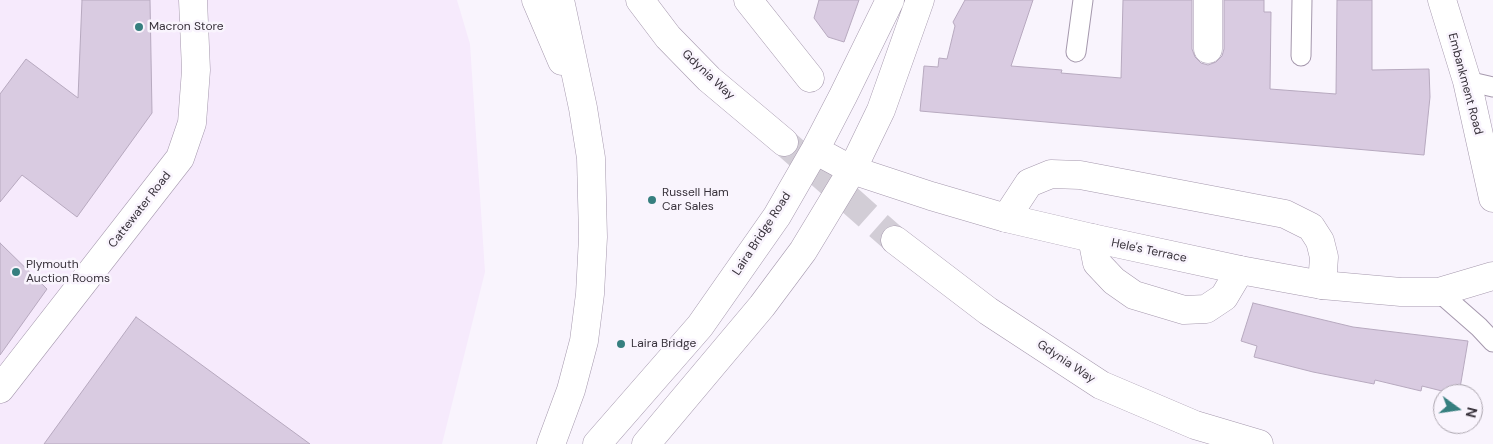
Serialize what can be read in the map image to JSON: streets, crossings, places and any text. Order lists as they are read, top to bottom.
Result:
{
  "streets": {
    "main road": [
      "Gdynia Way",
      "Embankment Road",
      "Cattewater Road",
      "Laira Bridge Road",
      "Hele's Terrace"
    ]
  },
  "crossings": [
    ["Laira Bridge Road", "Hele's Terrace"]
  ],
  "places": [
    "Macron Store",
    "Russell Ham Car Sales",
    "Plymouth Auction Rooms",
    "Laira Bridge"
  ],
  "north": "right"
}
